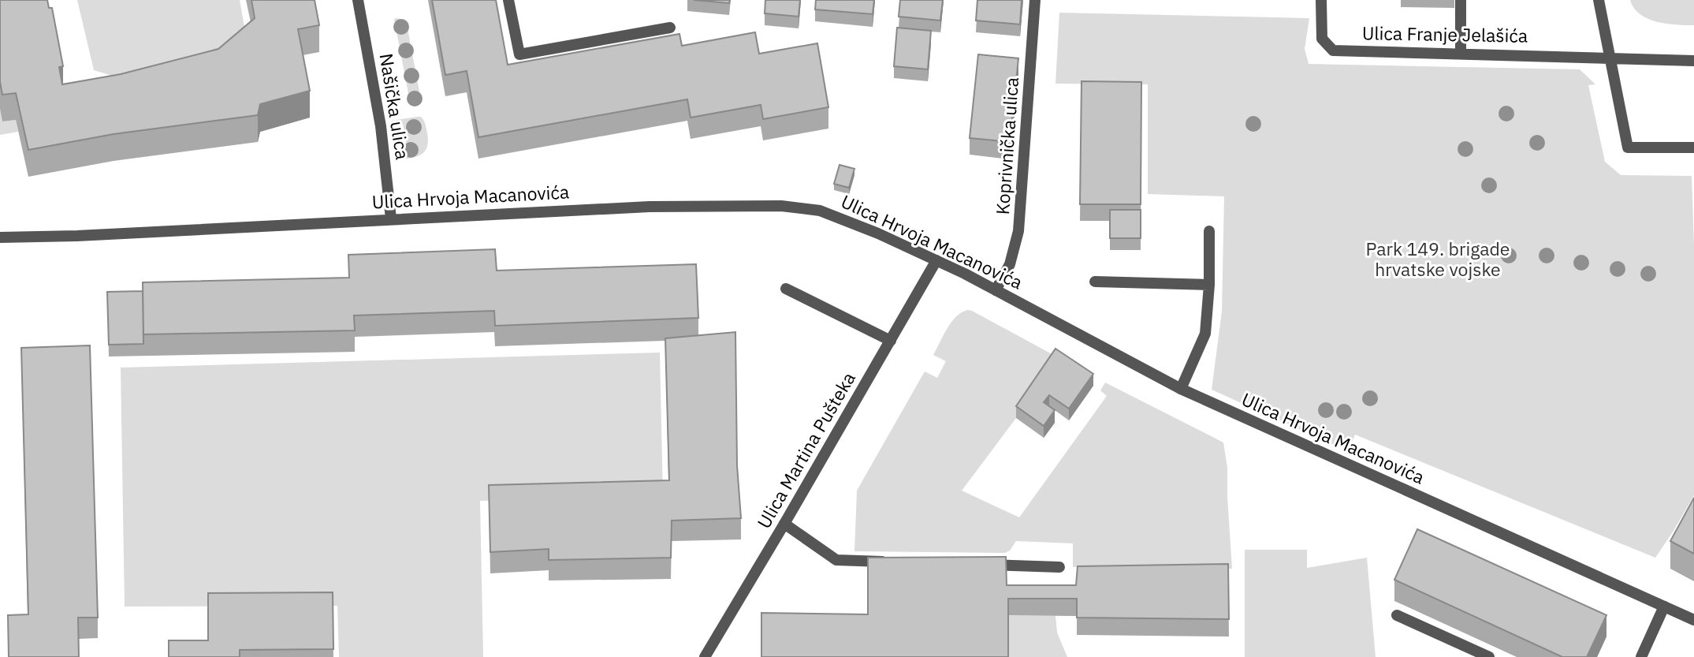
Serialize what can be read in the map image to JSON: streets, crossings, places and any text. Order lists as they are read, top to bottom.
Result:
{
  "streets": {
    "street": [
      "Ulica Franje Jelašića",
      "Našička ulica",
      "Koprivnička ulica",
      "Ulica Hrvoja Macanovića",
      "Ulica Martina Pušteka"
    ]
  },
  "crossings": [
    ["Našička ulica", "Ulica Hrvoja Macanovića"],
    ["Koprivnička ulica", "Ulica Hrvoja Macanovića"],
    ["Ulica Hrvoja Macanovića", "Ulica Martina Pušteka"]
  ],
  "parks": ["Park 149. brigade hrvatske vojske"]
}
